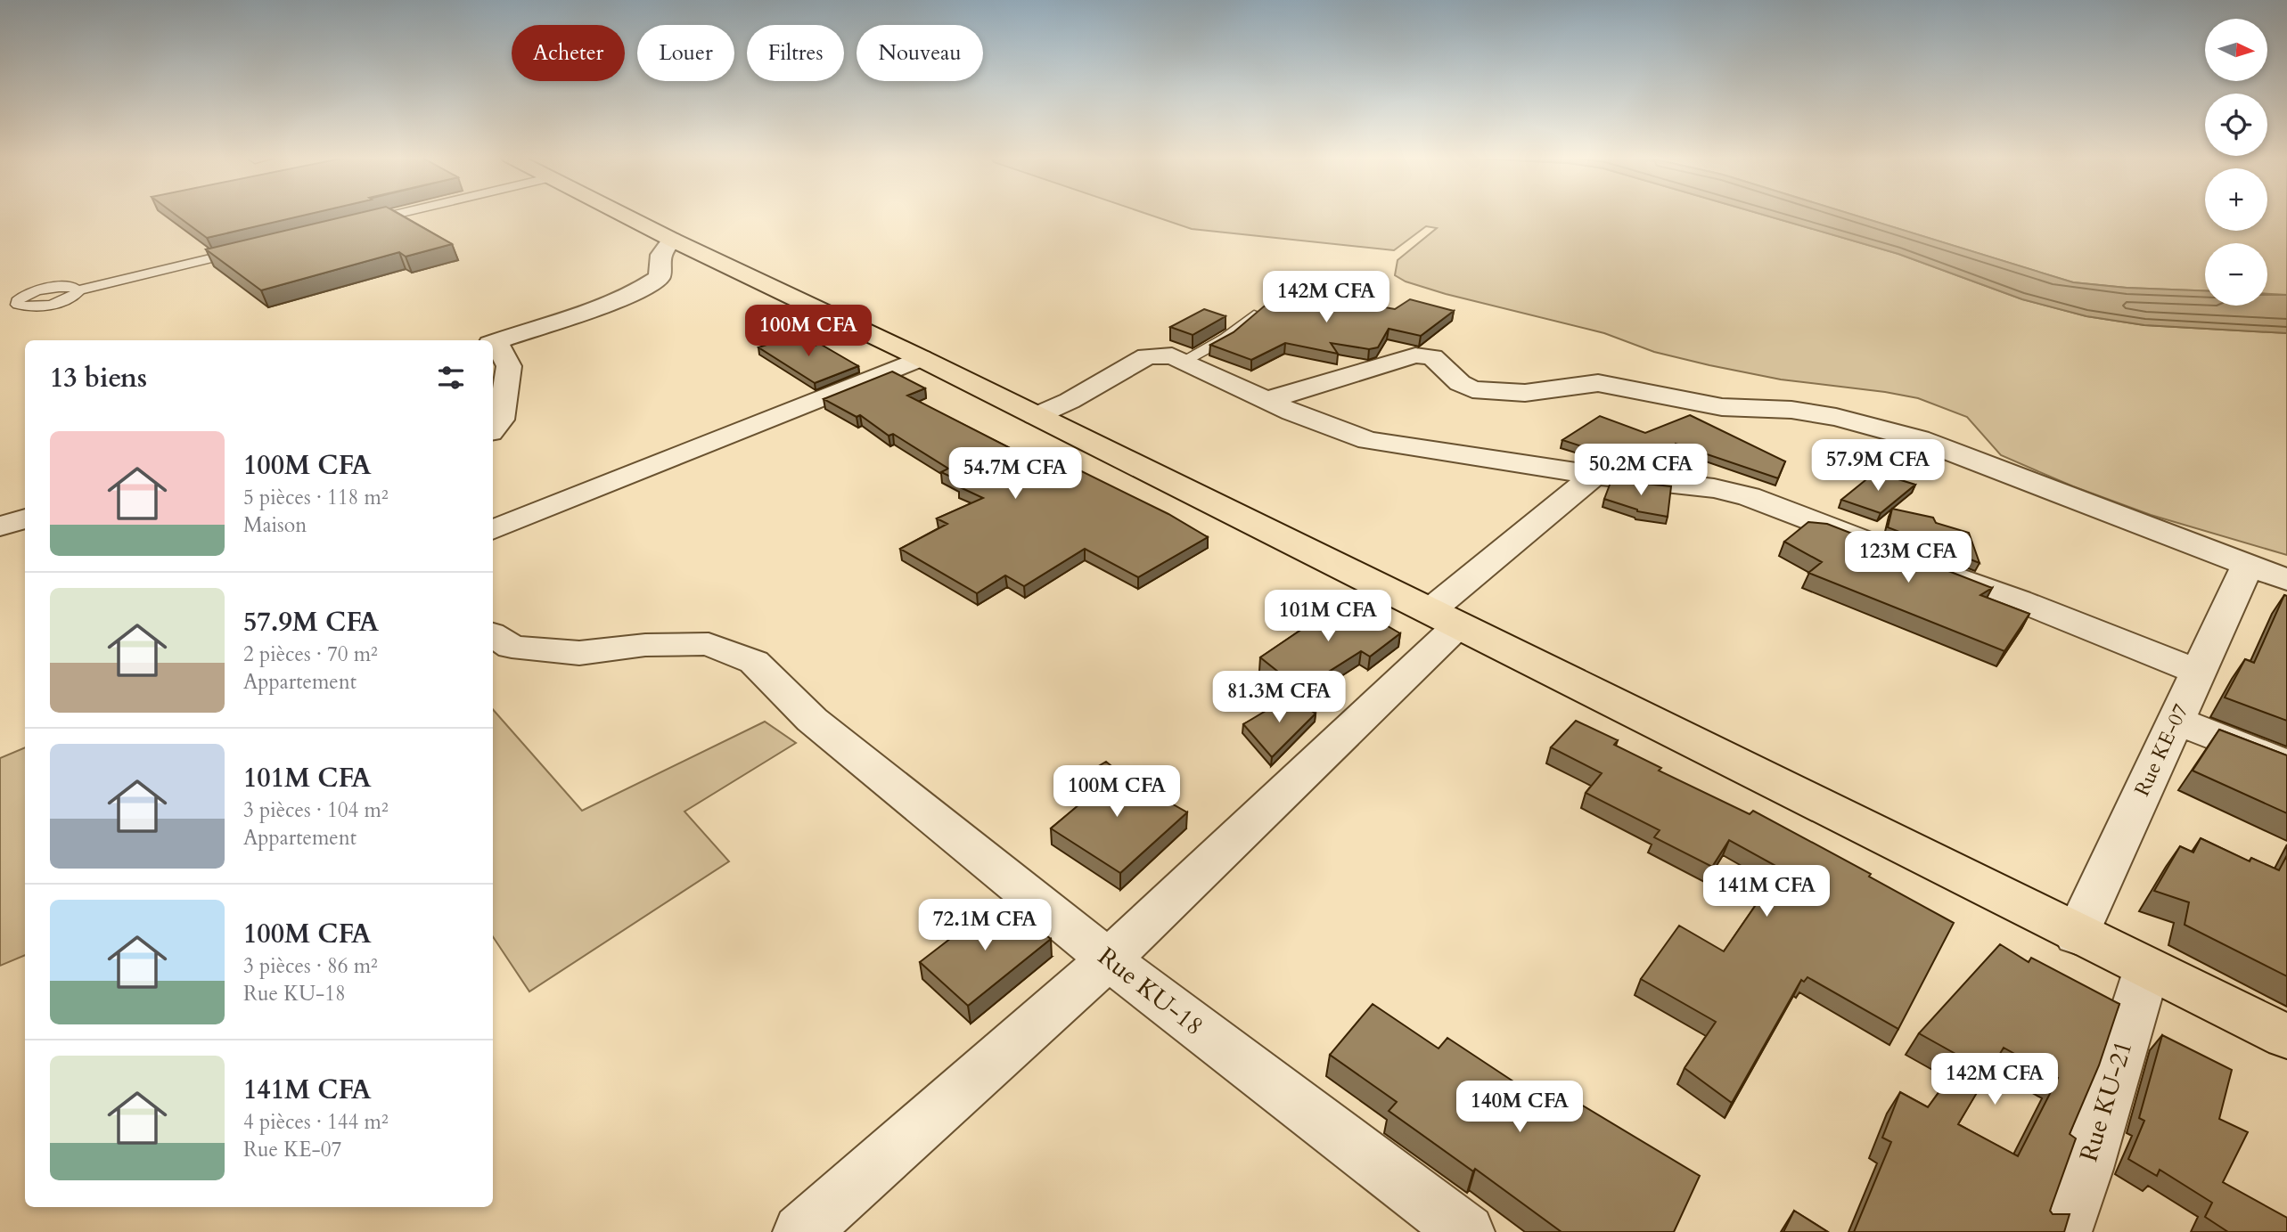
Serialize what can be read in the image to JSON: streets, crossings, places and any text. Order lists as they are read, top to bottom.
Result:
{
  "streets": {
    "street": ["Rue KE-07", "Rue KU-18", "Rue KU-21"]
  },
  "north": "right",
  "page": {
    "map_buttons": ["+", "−"],
    "chip": [
      "Acheter",
      "Louer",
      "Filtres",
      "Nouveau"
    ],
    "price": [
      "142M CFA",
      "100M CFA",
      "57.9M CFA",
      "50.2M CFA",
      "54.7M CFA",
      "123M CFA",
      "101M CFA",
      "81.3M CFA",
      "100M CFA",
      "141M CFA",
      "72.1M CFA",
      "142M CFA",
      "140M CFA"
    ],
    "heading": "13 biens",
    "list": [
      {
        "name": "100M CFA",
        "note": "5 pièces · 118 m² · Maison"
      },
      {
        "name": "57.9M CFA",
        "note": "2 pièces · 70 m² · Appartement"
      },
      {
        "name": "101M CFA",
        "note": "3 pièces · 104 m² · Appartement"
      },
      {
        "name": "100M CFA",
        "note": "3 pièces · 86 m² · Rue KU-18"
      },
      {
        "name": "141M CFA",
        "note": "4 pièces · 144 m² · Rue KE-07"
      }
    ]
  }
}
